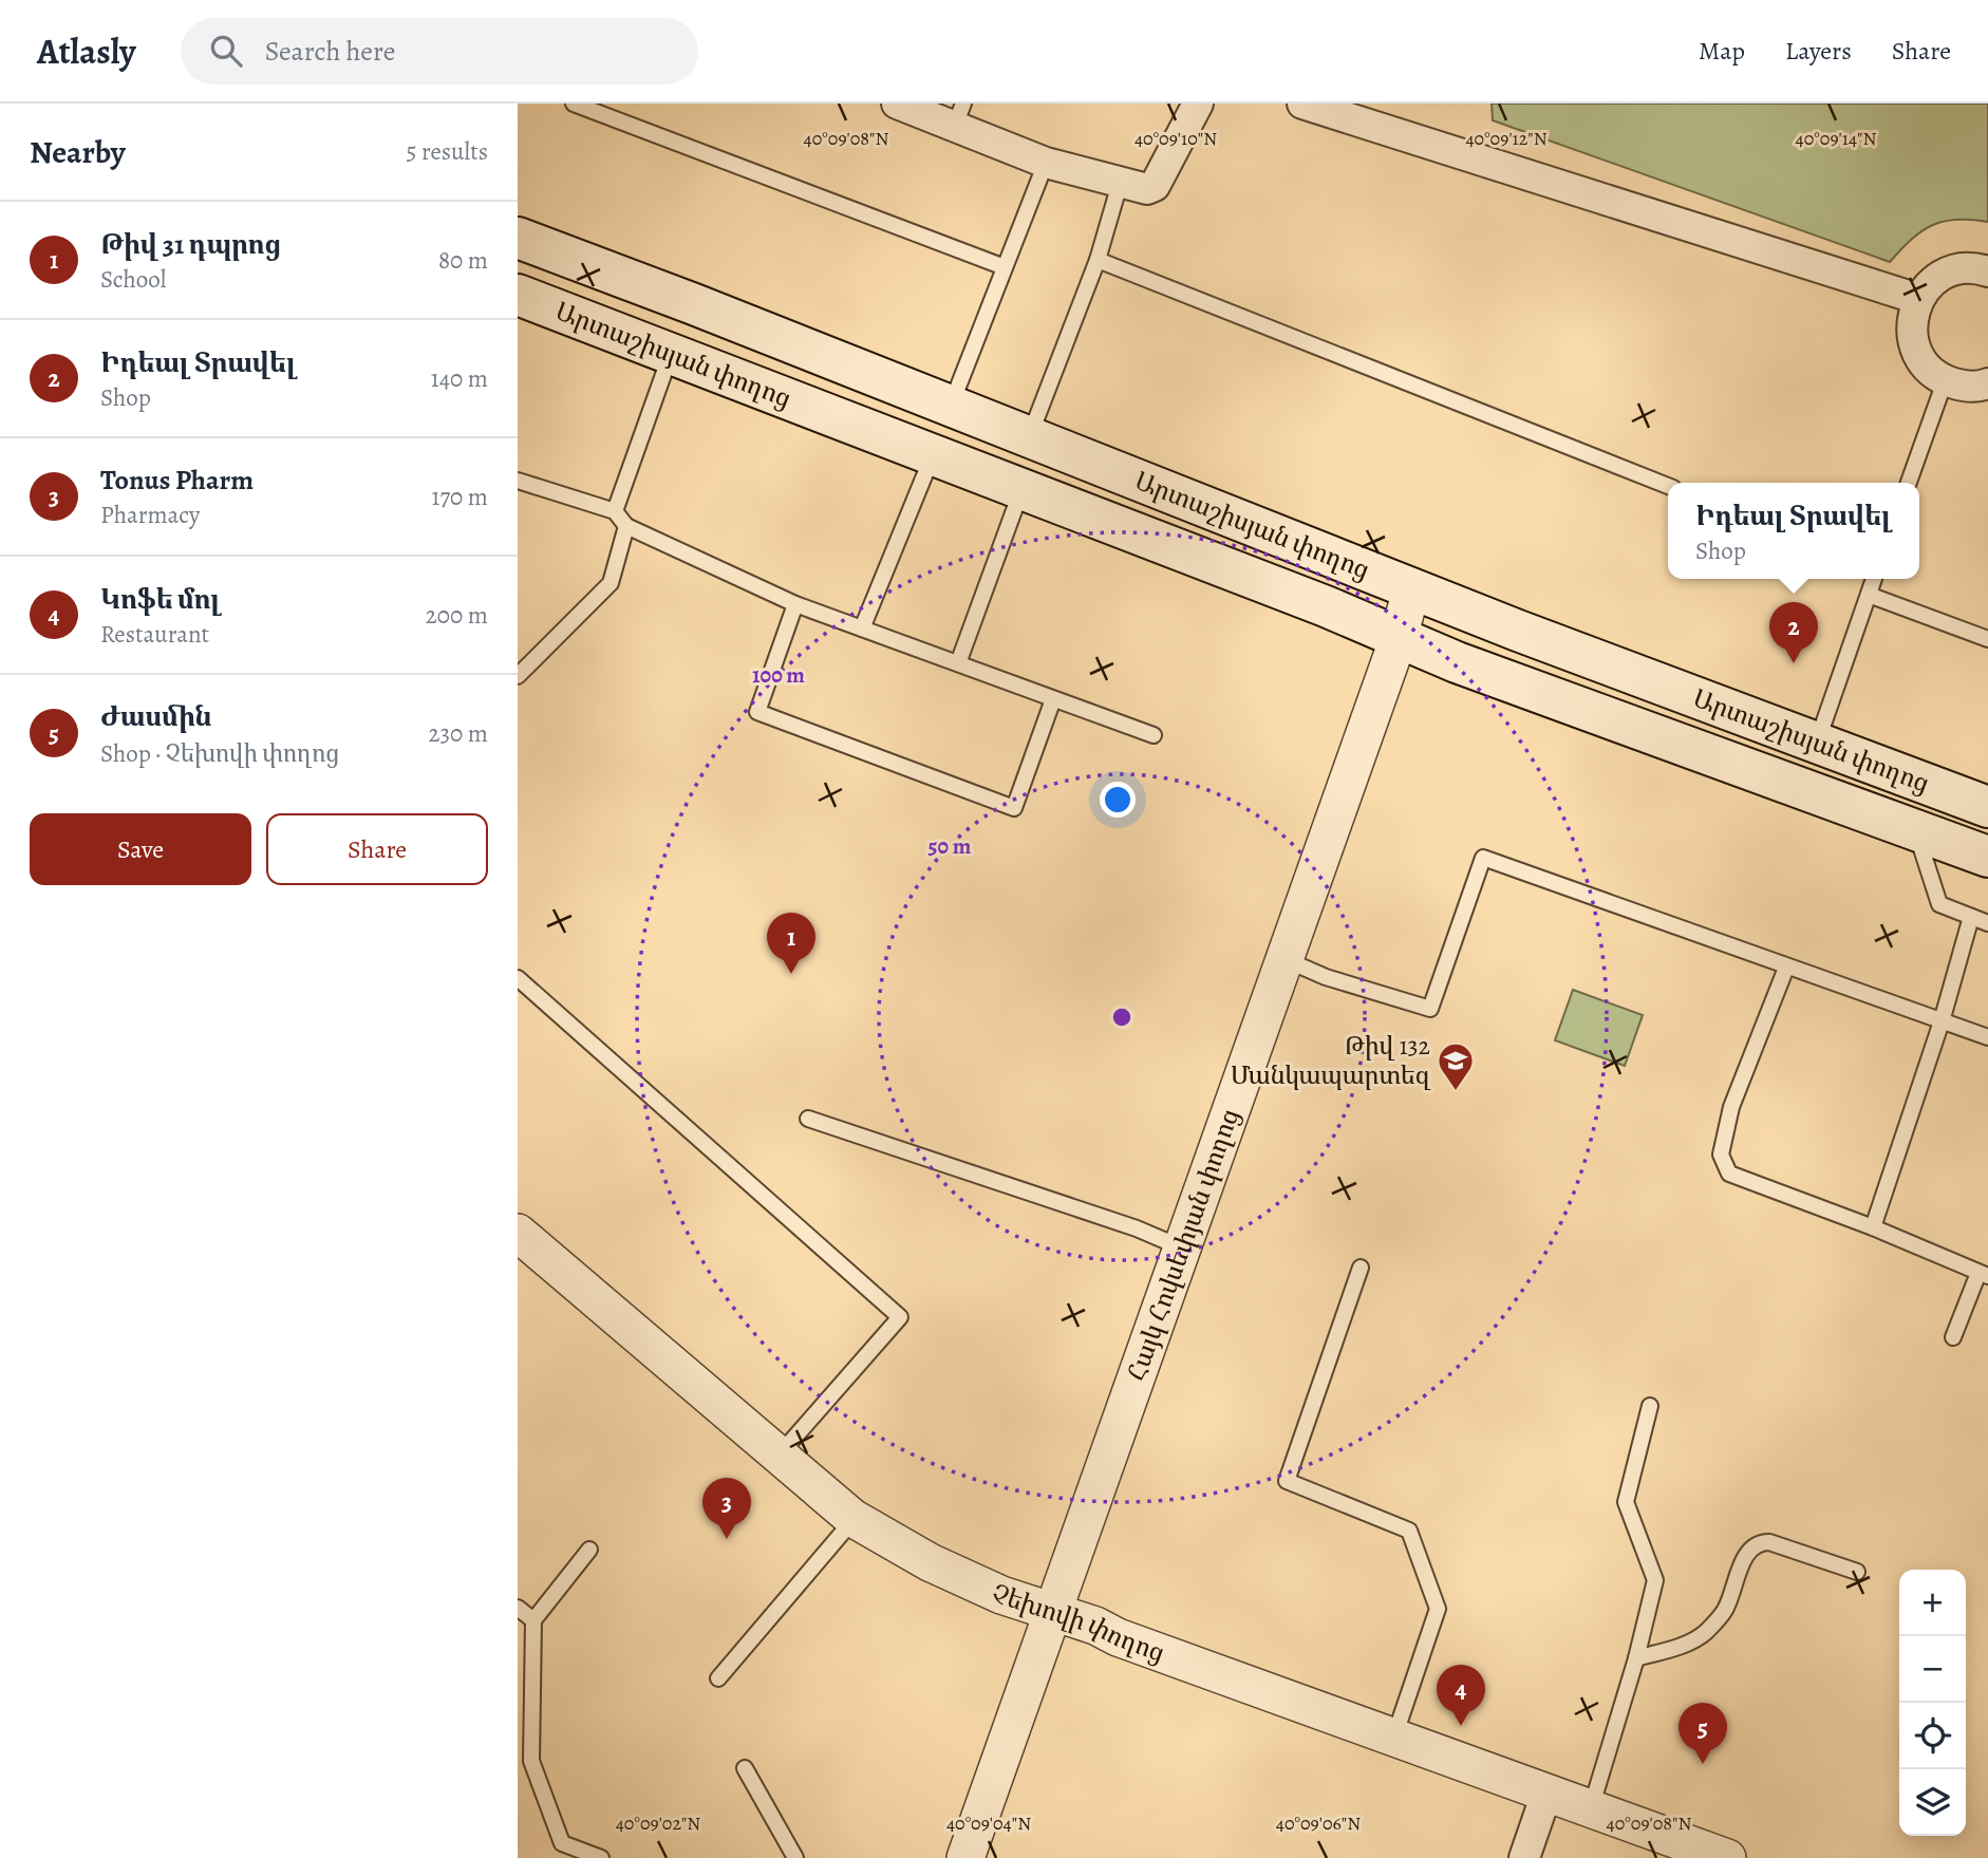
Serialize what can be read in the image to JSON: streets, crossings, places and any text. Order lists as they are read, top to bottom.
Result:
{
  "streets": {
    "main road": ["Արտաշիսյան փողոց"],
    "street": ["Հայկ Հովսեփյան փողոց", "Չեխովի փողոց"]
  },
  "crossings": [
    ["Արտաշիսյան փողոց", "Հայկ Հովսեփյան փողոց"],
    ["Հայկ Հովսեփյան փողոց", "Չեխովի փողոց"]
  ],
  "places": {
    "school or university": ["Թիվ 132 Մանկապարտեզ"]
  },
  "page": {
    "header": "Atlasly",
    "search": "Search here",
    "nav": ["Map", "Layers", "Share"],
    "heading": ["Nearby", "5 results"],
    "list": [
      {
        "mark": "1",
        "name": "Թիվ 31 դպրոց",
        "note": "School",
        "value": "80 m"
      },
      {
        "mark": "2",
        "name": "Իդեալ Տրավել",
        "note": "Shop",
        "value": "140 m"
      },
      {
        "mark": "3",
        "name": "Tonus Pharm",
        "note": "Pharmacy",
        "value": "170 m"
      },
      {
        "mark": "4",
        "name": "Կոֆե մոլ",
        "note": "Restaurant",
        "value": "200 m"
      },
      {
        "mark": "5",
        "name": "Ժասմին",
        "note": "Shop · Չեխովի փողոց",
        "value": "230 m"
      }
    ],
    "popup": ["Իդեալ Տրավել", "Shop"],
    "pins": [
      "2",
      "1",
      "3",
      "4",
      "5"
    ],
    "buttons": ["Save", "Share"],
    "map_buttons": ["+", "−"]
  },
  "coordinates": [
    "40°09'08\"N",
    "40°09'10\"N",
    "40°09'12\"N",
    "40°09'14\"N",
    "40°09'02\"N",
    "40°09'04\"N",
    "40°09'06\"N"
  ],
  "rings": ["100 m", "50 m"]
}
